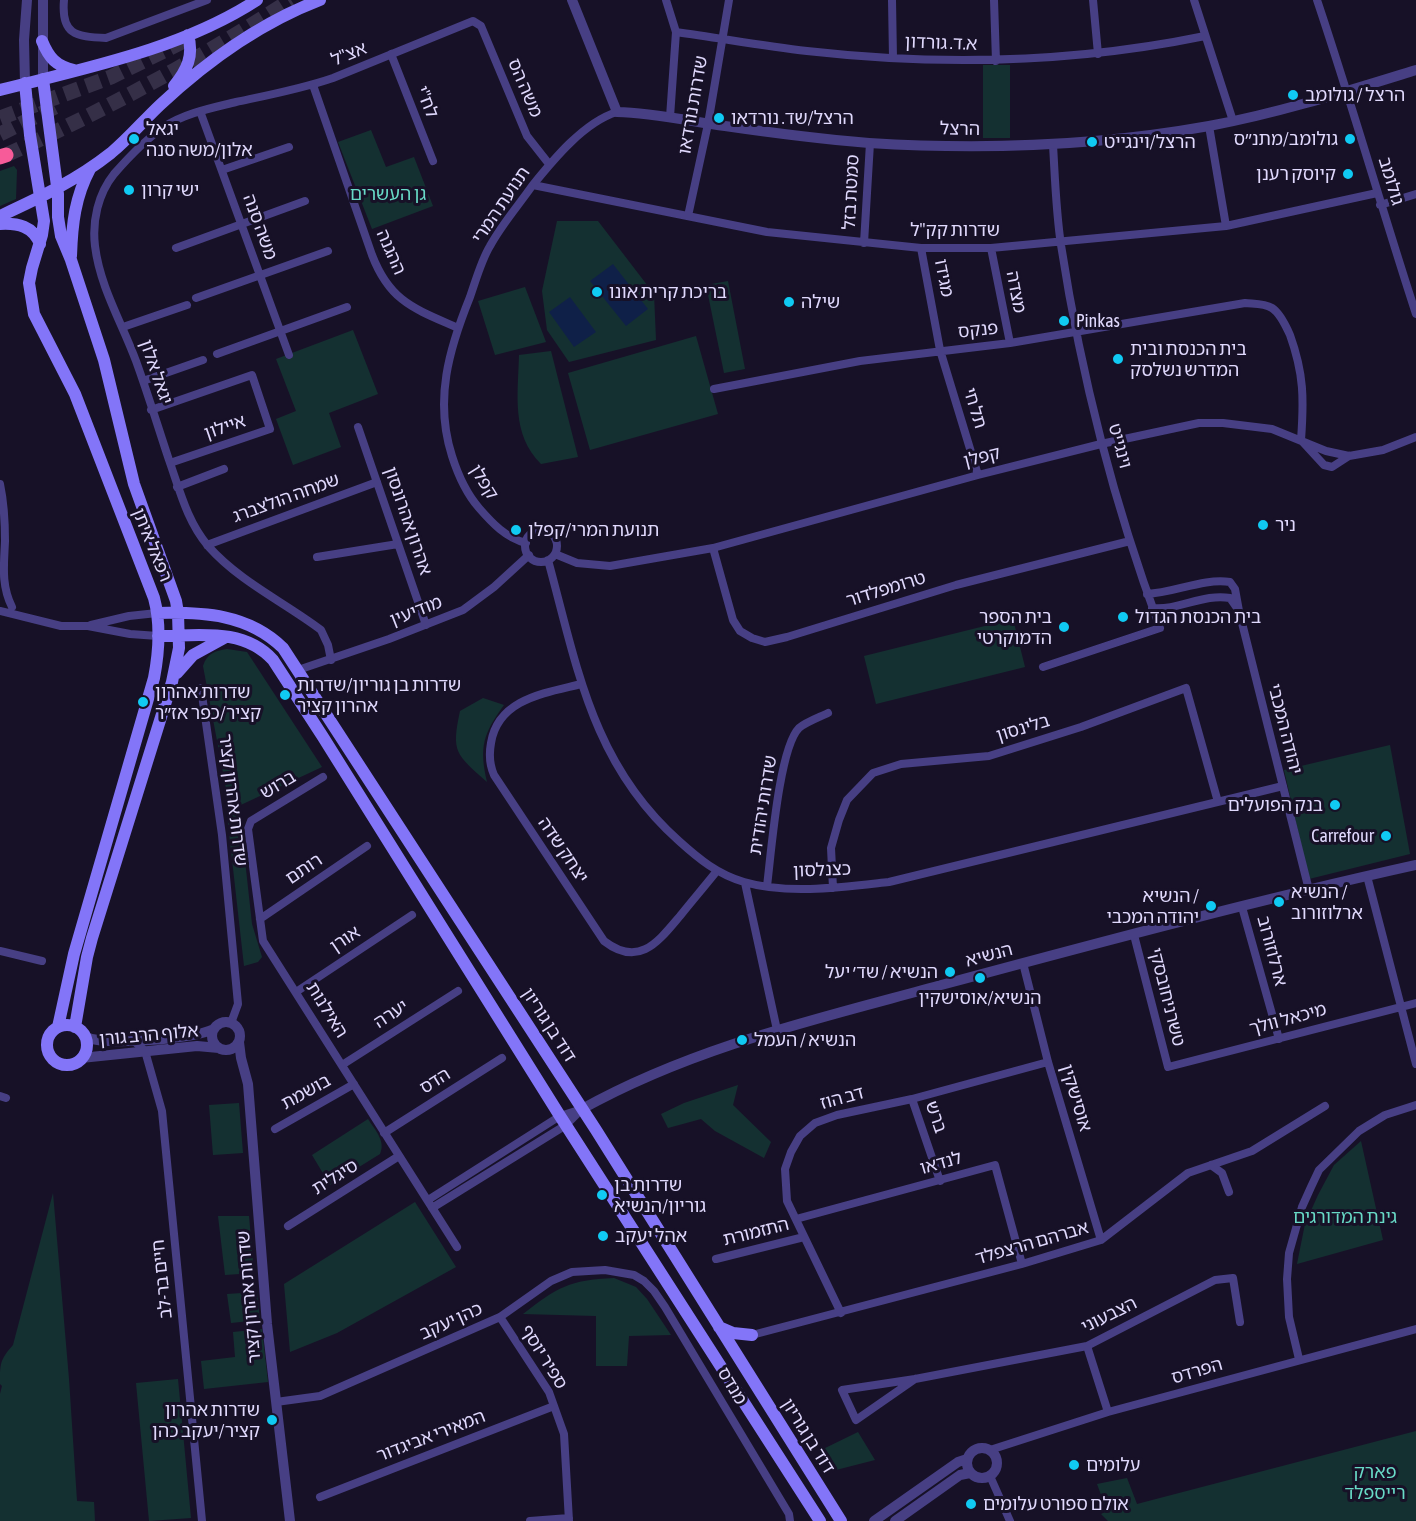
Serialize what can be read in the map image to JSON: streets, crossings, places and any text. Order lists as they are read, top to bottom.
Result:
{
  "streets": {
    "main road": ["רפאל איתן", "דוד בן גוריון"],
    "street": [
      "א.ד. גורדון",
      "אצ\"ל",
      "משה הס",
      "לח\"י",
      "שדרות נורדאו",
      "הרצל",
      "גולומב",
      "סמטת בזל",
      "תנועת המרי",
      "משה סנה",
      "שדרות קק\"ל",
      "ההגנה",
      "מגידו",
      "מצדה",
      "פנקס",
      "יגאל אלון",
      "תל חי",
      "איילון",
      "וינגייט",
      "קפלן",
      "שמחה הולצברג",
      "אהרון אהרונסון",
      "טרומפלדור",
      "מודיעין",
      "בלינסון",
      "יהודה המכבי",
      "ברוש",
      "שדרות אהרון קציר",
      "שדרות יהודית",
      "יצחק שדה",
      "רותם",
      "כצנלסון",
      "אורן",
      "ארלוזורוב",
      "הנשיא",
      "טשרניחובסקי",
      "האילנות",
      "יערה",
      "מיכאל וולך",
      "אלוף הרב גורן",
      "הדס",
      "בושמת",
      "דב הוז",
      "אוסישקין",
      "ברש",
      "לנדאו",
      "סיגלית",
      "התזמורת",
      "אברהם הרצפלד",
      "חיים בר-לב",
      "הצבעוני",
      "כהן יעקב",
      "ספיר יוסף",
      "הפרדס",
      "מנדס",
      "המאירי אביגדור"
    ]
  },
  "crossings": [
    ["א.ד. גורדון", "שדרות נורדאו"],
    ["אצ\"ל", "משה הס"],
    ["אצ\"ל", "לח\"י"],
    ["אצ\"ל", "ההגנה"],
    ["אצ\"ל", "יגאל אלון"],
    ["משה הס", "תנועת המרי"],
    ["שדרות נורדאו", "הרצל"],
    ["שדרות נורדאו", "שדרות קק\"ל"],
    ["הרצל", "גולומב"],
    ["הרצל", "סמטת בזל"],
    ["הרצל", "תנועת המרי"],
    ["הרצל", "וינגייט"],
    ["גולומב", "שדרות קק\"ל"],
    ["סמטת בזל", "שדרות קק\"ל"],
    ["תנועת המרי", "שדרות קק\"ל"],
    ["תנועת המרי", "ההגנה"],
    ["תנועת המרי", "קפלן"],
    ["משה סנה", "יגאל אלון"],
    ["שדרות קק\"ל", "מגידו"],
    ["שדרות קק\"ל", "מצדה"],
    ["שדרות קק\"ל", "וינגייט"],
    ["מגידו", "פנקס"],
    ["מגידו", "תל חי"],
    ["מצדה", "פנקס"],
    ["פנקס", "תל חי"],
    ["פנקס", "וינגייט"],
    ["פנקס", "קפלן"],
    ["יגאל אלון", "איילון"],
    ["יגאל אלון", "שמחה הולצברג"],
    ["יגאל אלון", "מודיעין"],
    ["תל חי", "קפלן"],
    ["וינגייט", "קפלן"],
    ["וינגייט", "טרומפלדור"],
    ["וינגייט", "יהודה המכבי"],
    ["קפלן", "טרומפלדור"],
    ["קפלן", "מודיעין"],
    ["קפלן", "כצנלסון"],
    ["שמחה הולצברג", "אהרון אהרונסון"],
    ["אהרון אהרונסון", "מודיעין"],
    ["רפאל איתן", "דוד בן גוריון"],
    ["רפאל איתן", "אלוף הרב גורן"],
    ["מודיעין", "כצנלסון"],
    ["מודיעין", "דוד בן גוריון"],
    ["בלינסון", "כצנלסון"],
    ["יהודה המכבי", "כצנלסון"],
    ["יהודה המכבי", "הנשיא"],
    ["ברוש", "האילנות"],
    ["שדרות אהרון קציר", "אלוף הרב גורן"],
    ["שדרות אהרון קציר", "כהן יעקב"],
    ["שדרות יהודית", "כצנלסון"],
    ["יצחק שדה", "כצנלסון"],
    ["רותם", "האילנות"],
    ["אורן", "האילנות"],
    ["ארלוזורוב", "הנשיא"],
    ["ארלוזורוב", "מיכאל וולך"],
    ["הנשיא", "טשרניחובסקי"],
    ["הנשיא", "דוד בן גוריון"],
    ["הנשיא", "אוסישקין"],
    ["טשרניחובסקי", "מיכאל וולך"],
    ["האילנות", "יערה"],
    ["האילנות", "הדס"],
    ["האילנות", "בושמת"],
    ["האילנות", "סיגלית"],
    ["אלוף הרב גורן", "חיים בר-לב"],
    ["דב הוז", "אוסישקין"],
    ["דב הוז", "ברש"],
    ["דב הוז", "לנדאו"],
    ["דב הוז", "התזמורת"],
    ["דב הוז", "אברהם הרצפלד"],
    ["אוסישקין", "אברהם הרצפלד"],
    ["ברש", "לנדאו"],
    ["לנדאו", "אברהם הרצפלד"],
    ["כהן יעקב", "ספיר יוסף"],
    ["כהן יעקב", "מנדס"],
    ["ספיר יוסף", "המאירי אביגדור"]
  ],
  "parks": ["גן העשרים", "גינת המדורגים", "פארק רייספלד"],
  "places": [
    "הרצל / גולומב",
    "הרצל/שד. נורדאו",
    "יגאל אלון/משה סנה",
    "גולומב/מתנ״ס",
    "הרצל/וינגייט",
    "קיוסק רענן",
    "ישי קרון",
    "בריכת קרית אונו",
    "שילה",
    "Pinkas",
    "בית הכנסת ובית המדרש נשלסק",
    "ניר",
    "תנועת המרי/קפלן",
    "בית הכנסת הגדול",
    "בית הספר הדמוקרטי",
    "שדרות בן גוריון/שדרות אהרון קציר",
    "שדרות אהרון קציר/כפר אז״ר",
    "בנק הפועלים",
    "Carrefour",
    "הנשיא / ארלוזורוב",
    "הנשיא / יהודה המכבי",
    "הנשיא / שד׳ יעל",
    "הנשיא/אוסישקין",
    "הנשיא / העמל",
    "שדרות בן גוריון/הנשיא",
    "אהל יעקב",
    "שדרות אהרון קציר/יעקב כהן",
    "עלומים",
    "אולם ספורט עלומים"
  ]
}
